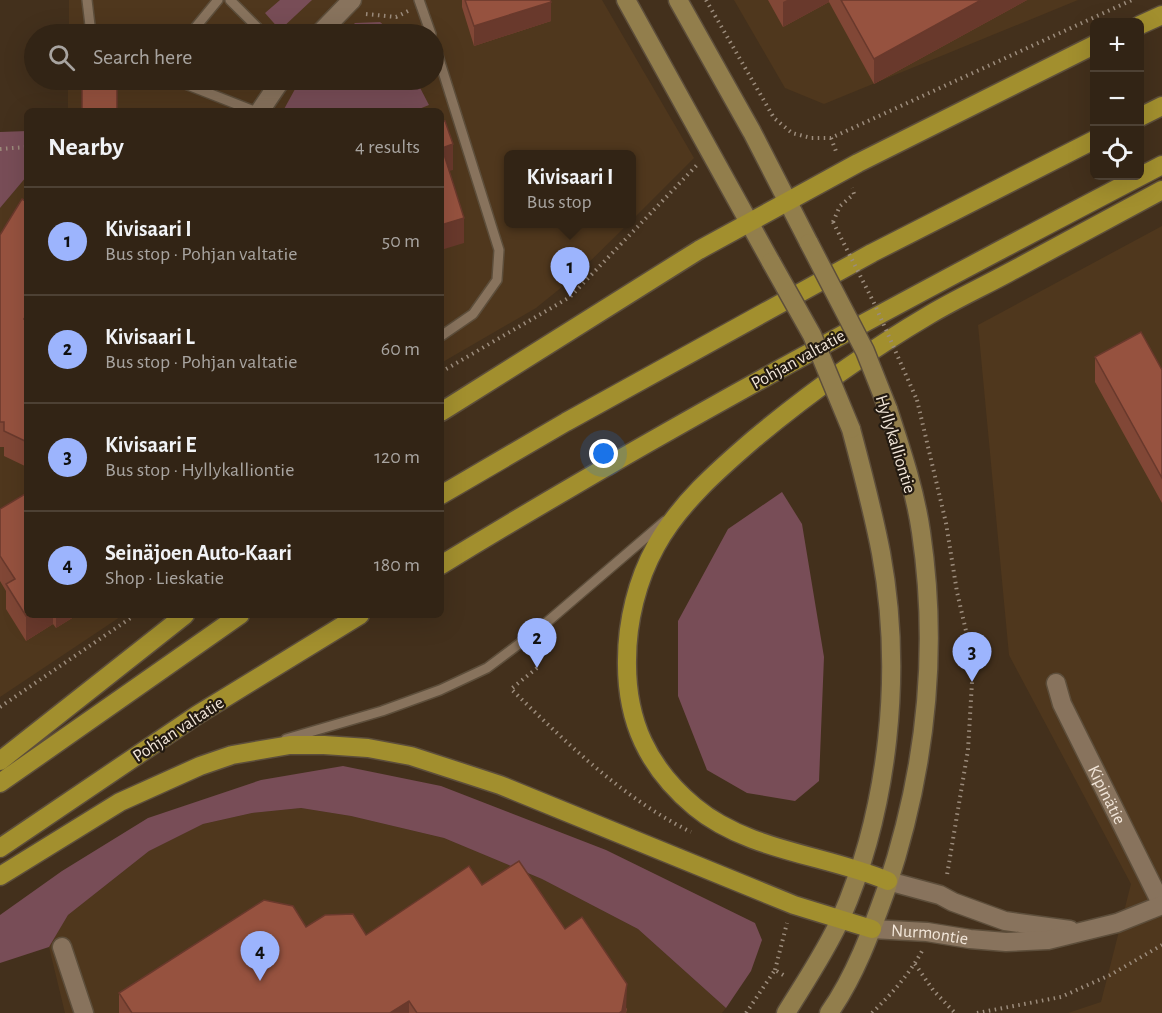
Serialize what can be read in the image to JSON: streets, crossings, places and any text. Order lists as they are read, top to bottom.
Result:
{
  "streets": {
    "highway": ["Pohjan valtatie"],
    "main road": ["Hyllykalliontie", "Nurmontie"],
    "street": ["Kipinätie"]
  },
  "crossings": [
    ["Hyllykalliontie", "Nurmontie"],
    ["Kipinätie", "Nurmontie"]
  ],
  "page": {
    "map_buttons": ["+", "−"],
    "search": "Search here",
    "heading": ["Nearby", "4 results"],
    "popup": ["Kivisaari I", "Bus stop"],
    "list": [
      {
        "mark": "1",
        "name": "Kivisaari I",
        "note": "Bus stop · Pohjan valtatie",
        "value": "50 m"
      },
      {
        "mark": "2",
        "name": "Kivisaari L",
        "note": "Bus stop · Pohjan valtatie",
        "value": "60 m"
      },
      {
        "mark": "3",
        "name": "Kivisaari E",
        "note": "Bus stop · Hyllykalliontie",
        "value": "120 m"
      },
      {
        "mark": "4",
        "name": "Seinäjoen Auto-Kaari",
        "note": "Shop · Lieskatie",
        "value": "180 m"
      }
    ],
    "pins": [
      "1",
      "2",
      "3",
      "4"
    ]
  }
}
